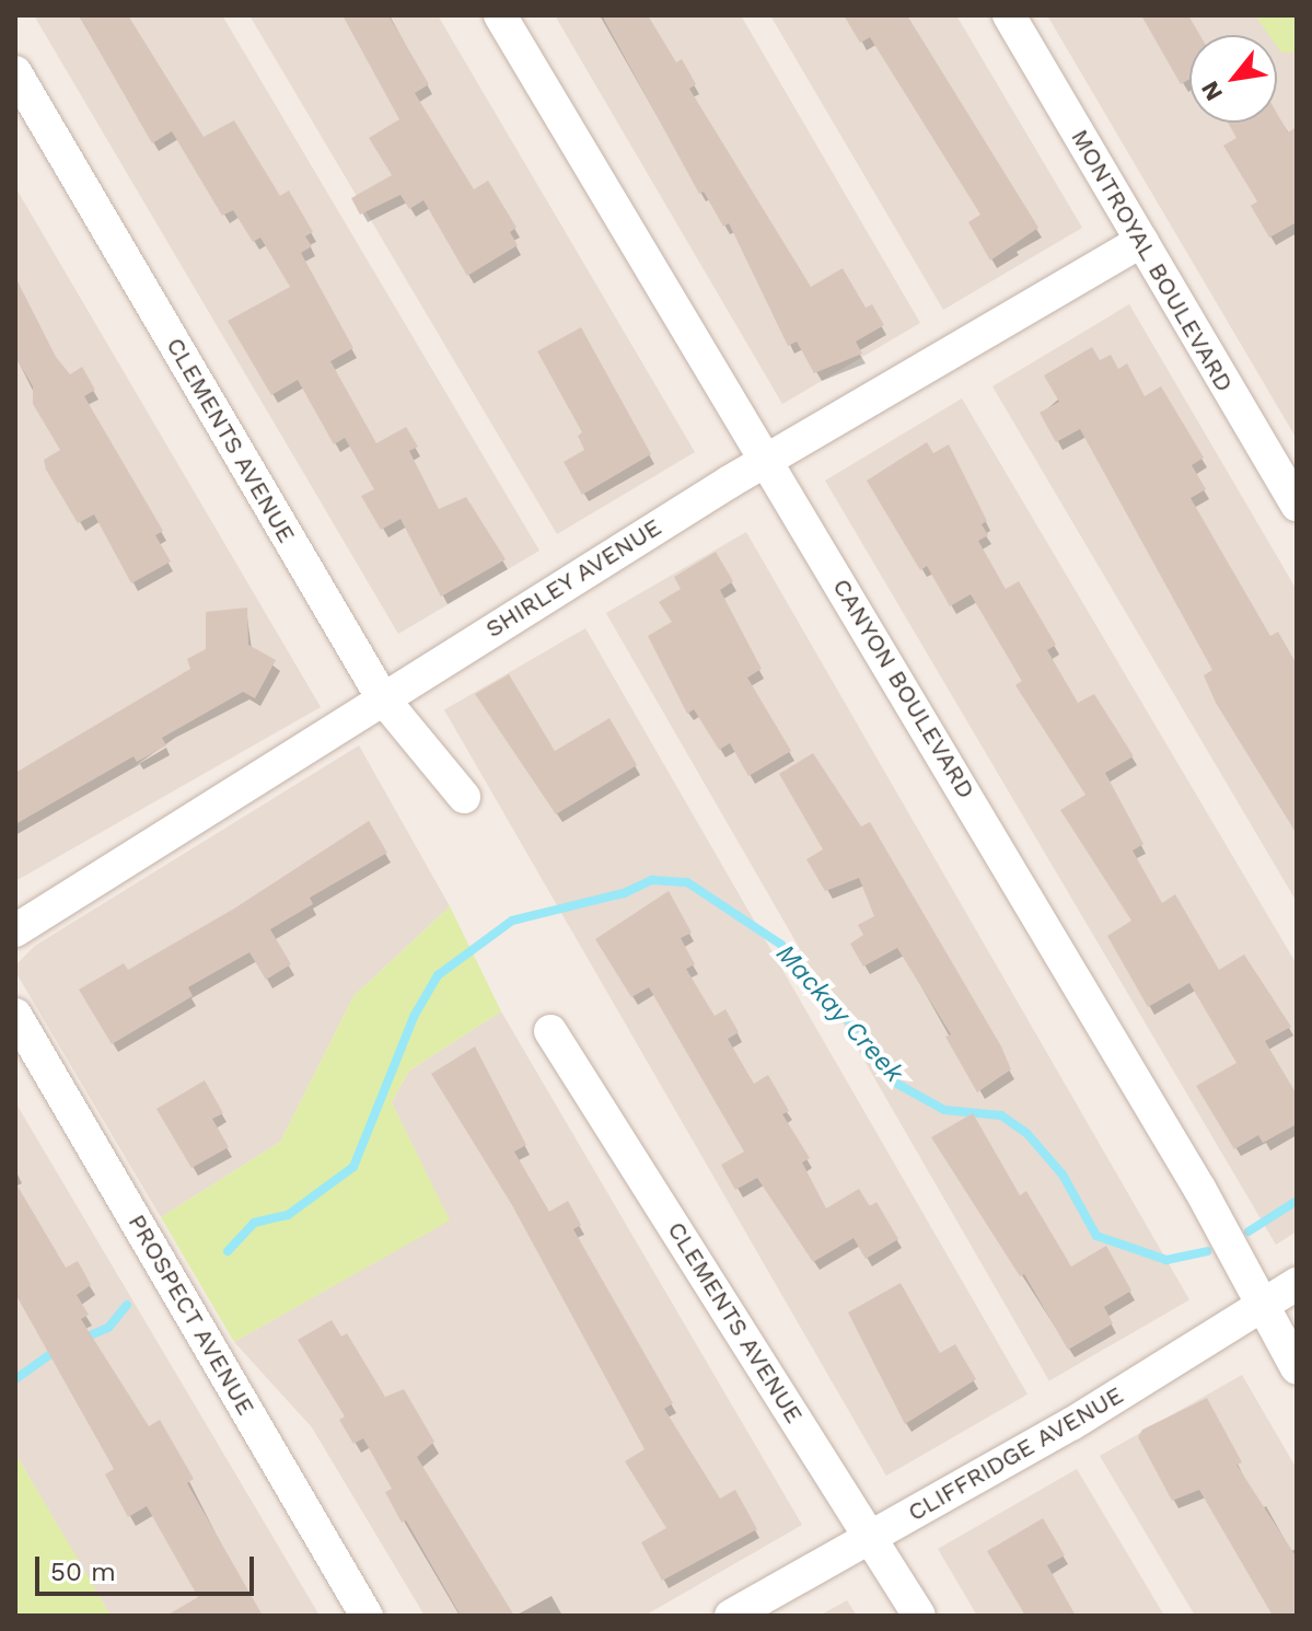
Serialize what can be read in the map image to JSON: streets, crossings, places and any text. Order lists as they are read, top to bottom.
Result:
{
  "streets": {
    "street": [
      "MONTROYAL BOULEVARD",
      "CLEMENTS AVENUE",
      "SHIRLEY AVENUE",
      "CANYON BOULEVARD",
      "PROSPECT AVENUE",
      "CLIFFRIDGE AVENUE"
    ]
  },
  "crossings": [
    ["MONTROYAL BOULEVARD", "SHIRLEY AVENUE"],
    ["CLEMENTS AVENUE", "SHIRLEY AVENUE"],
    ["CLEMENTS AVENUE", "CLIFFRIDGE AVENUE"],
    ["SHIRLEY AVENUE", "CANYON BOULEVARD"],
    ["CANYON BOULEVARD", "CLIFFRIDGE AVENUE"]
  ],
  "water": ["Mackay Creek"],
  "scale_bar": "50 m",
  "north": "bottom left"
}
